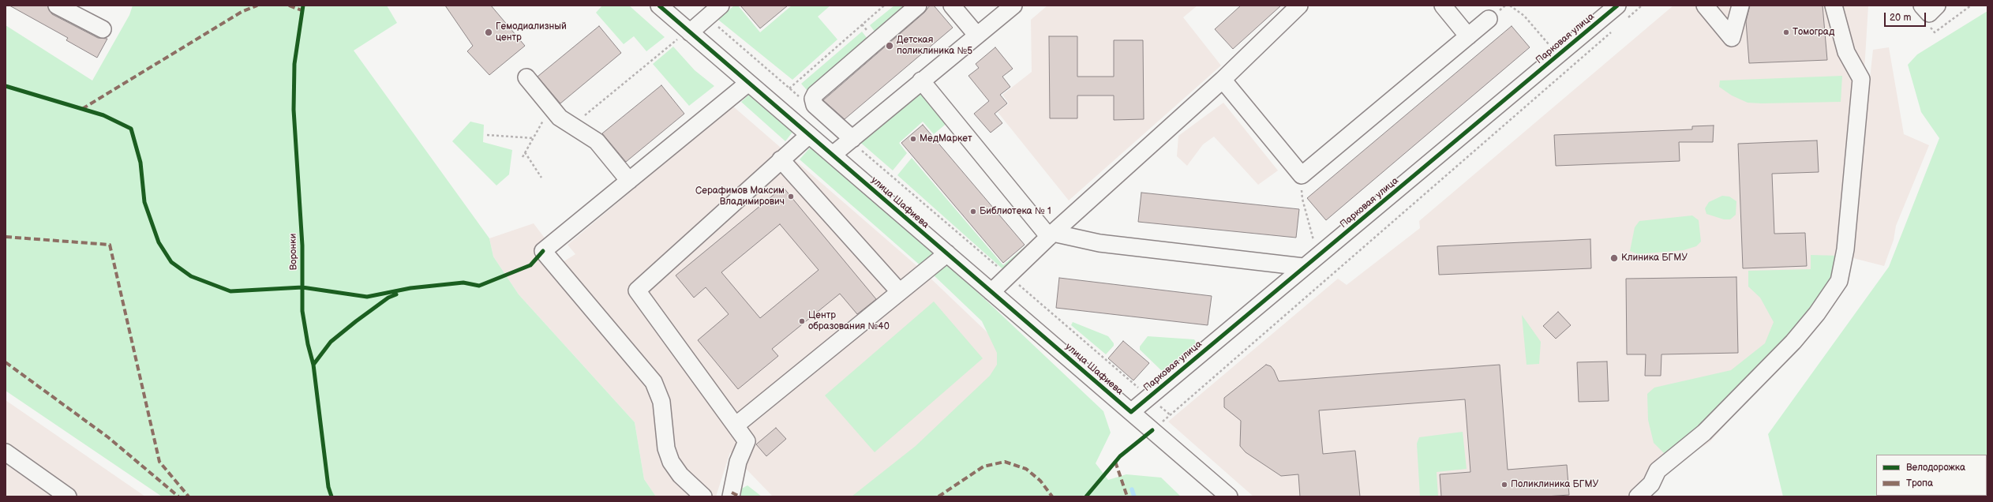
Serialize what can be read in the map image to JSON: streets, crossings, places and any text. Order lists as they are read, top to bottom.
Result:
{
  "streets": {
    "street": ["Парковая улица", "улица Шафиева"],
    "cycle path": ["Воронки"]
  },
  "crossings": [
    ["Парковая улица", "улица Шафиева"]
  ],
  "places": [
    "Гемодиализный центр",
    "Томоград",
    "Детская поликлиника №5",
    "МедМаркет",
    "Серафимов Максим Владимирович",
    "Библиотека № 1",
    "Клиника БГМУ",
    "Центр образования №40",
    "Поликлиника БГМУ"
  ],
  "legend": ["Велодорожка", "Тропа"],
  "scale_bar": "20 m"
}
